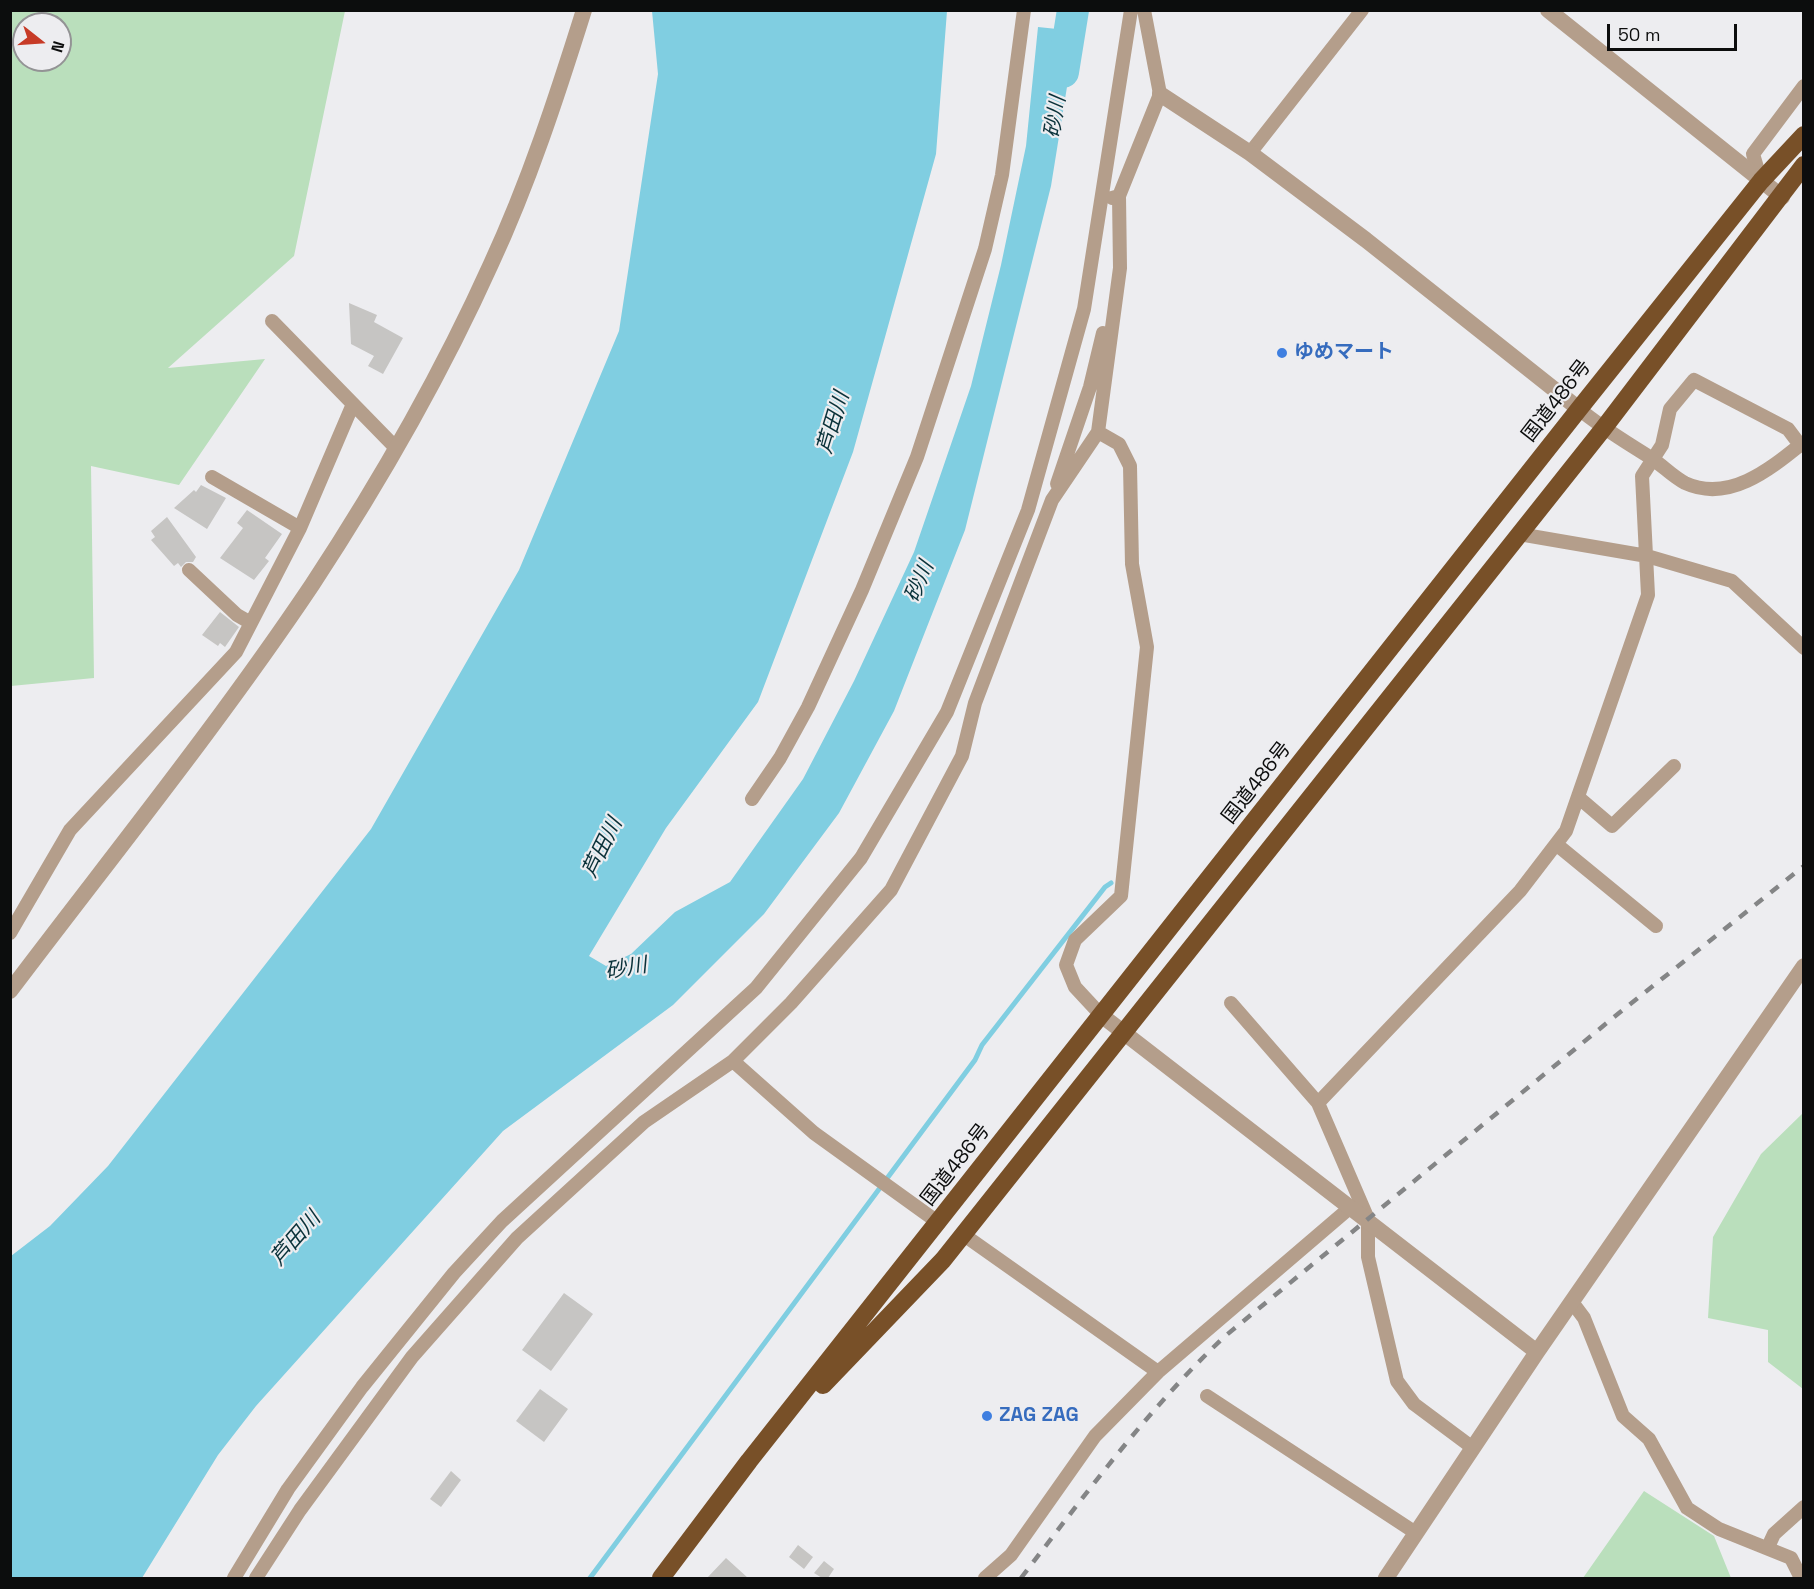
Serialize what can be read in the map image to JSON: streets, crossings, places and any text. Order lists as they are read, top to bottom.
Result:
{
  "streets": {
    "highway": ["国道486号"]
  },
  "water": ["砂川", "芦田川"],
  "places": ["ゆめマート", "ZAG ZAG"],
  "scale_bar": "50 m",
  "north": "right"
}
